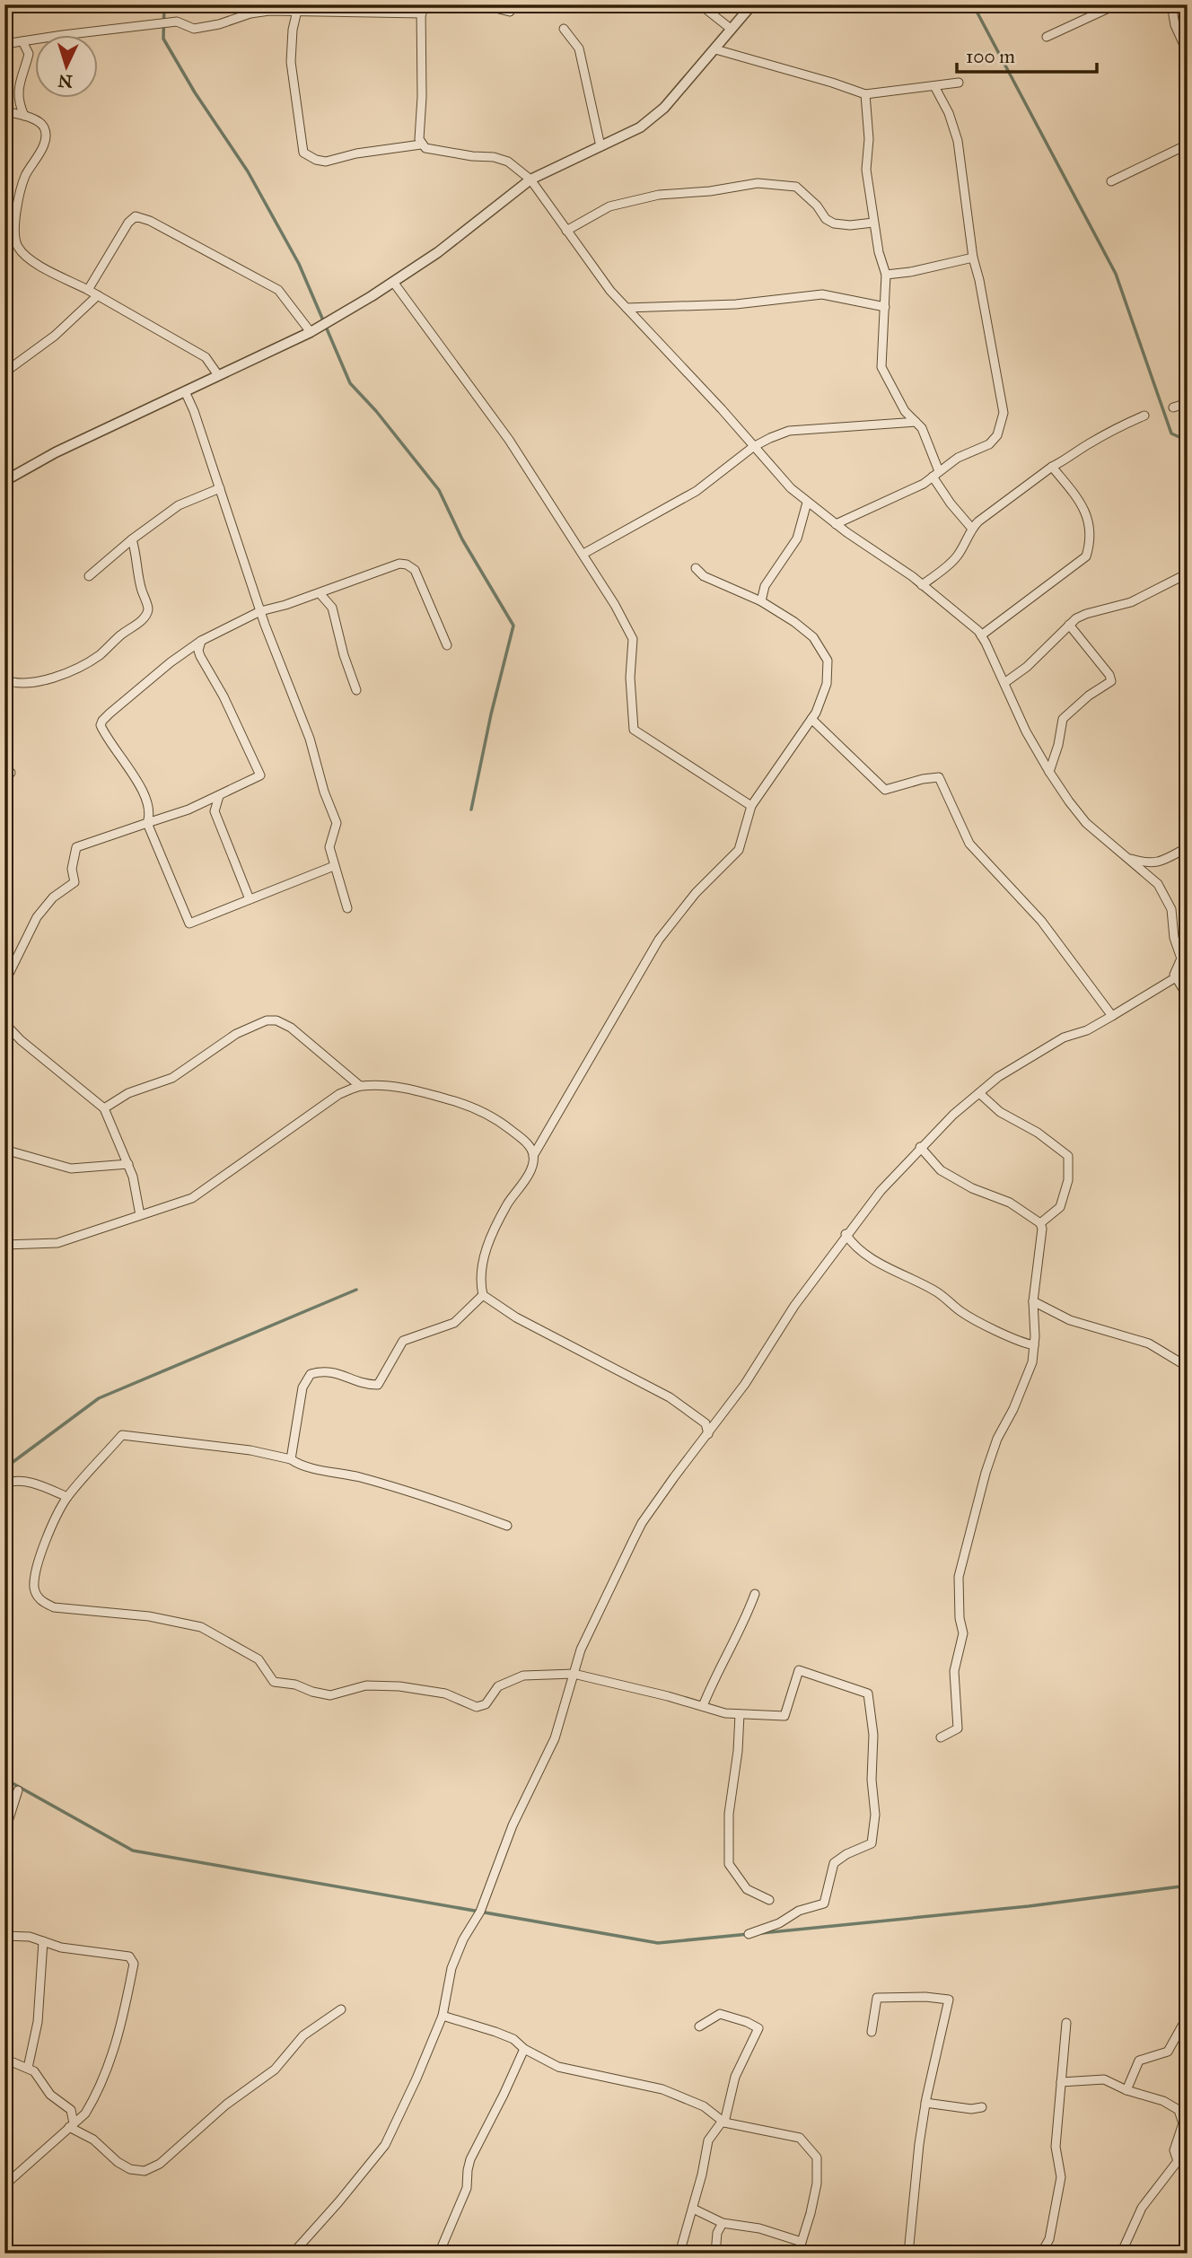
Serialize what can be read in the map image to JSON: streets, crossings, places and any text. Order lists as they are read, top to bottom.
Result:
{
  "scale_bar": "100 m",
  "north": "bottom"
}
